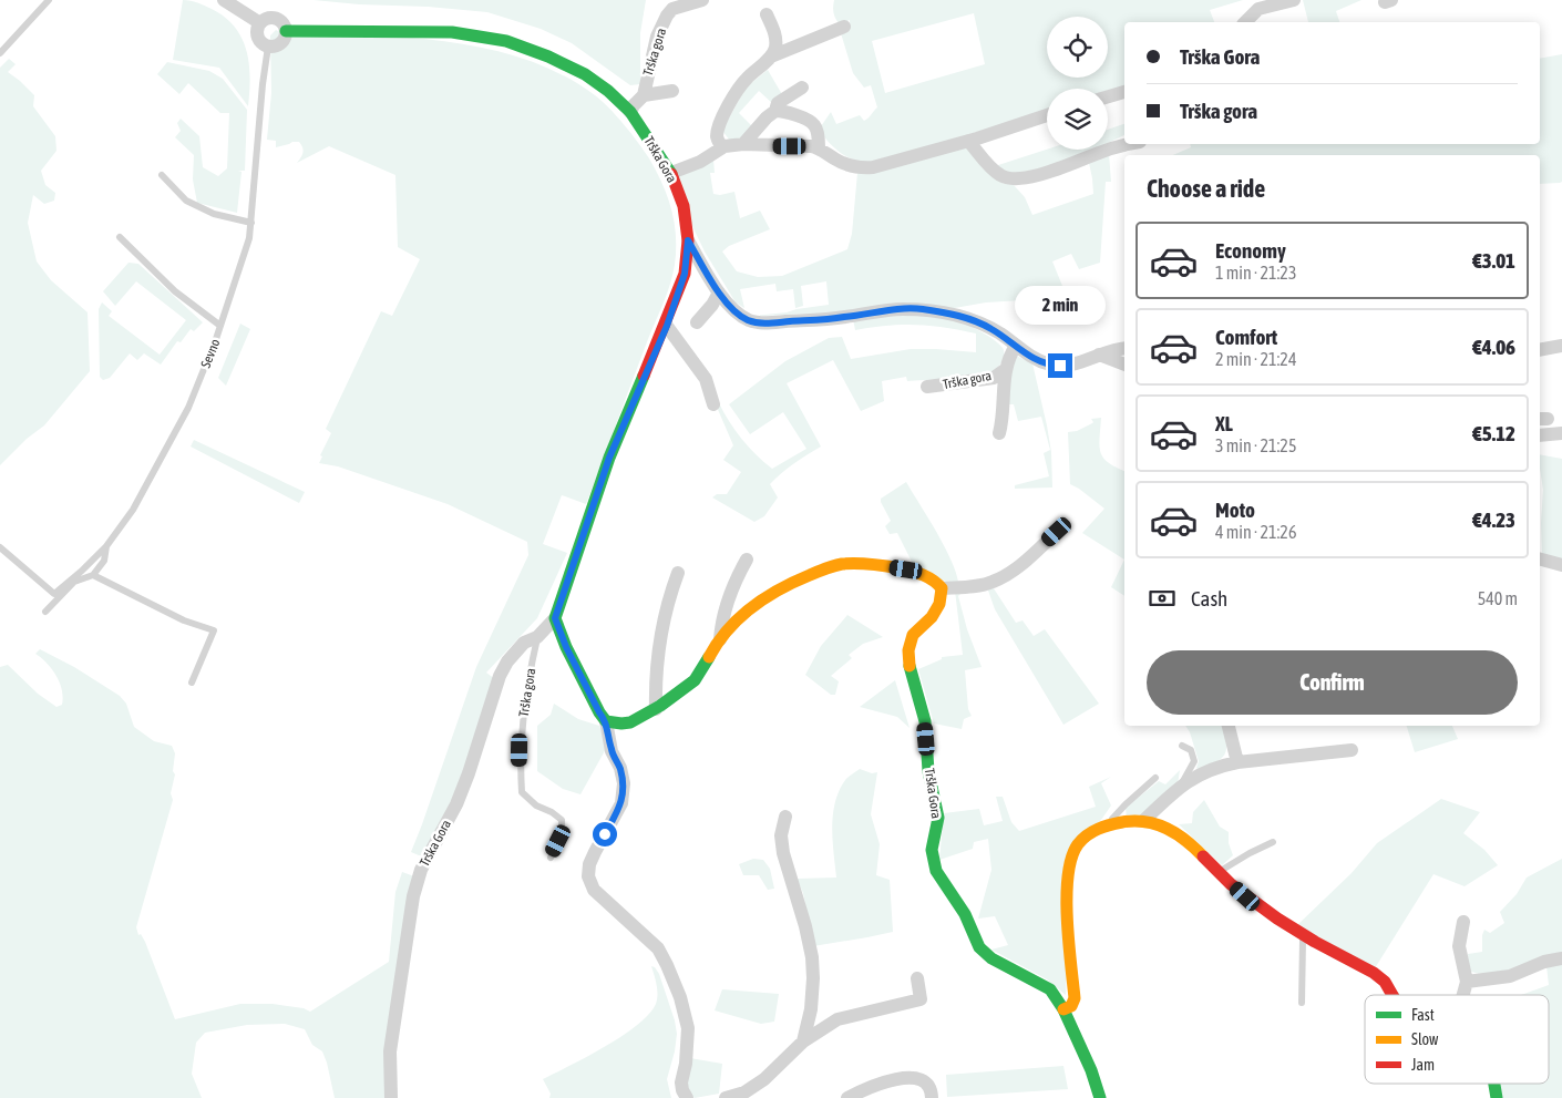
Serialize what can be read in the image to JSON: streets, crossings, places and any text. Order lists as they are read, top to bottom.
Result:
{
  "streets": {
    "street": ["Trška gora", "Trška Gora"],
    "lane": ["Sevno"]
  },
  "crossings": [
    ["Trška gora", "Trška Gora"],
    ["Trška Gora", "Sevno"]
  ],
  "legend": ["Fast", "Slow", "Jam"],
  "page": {
    "banner": ["Trška Gora", "Trška gora"],
    "heading": "Choose a ride",
    "list": [
      {
        "name": "Economy",
        "note": "1 min · 21:23",
        "value": "€3.01"
      },
      {
        "name": "Comfort",
        "note": "2 min · 21:24",
        "value": "€4.06"
      },
      {
        "name": "XL",
        "note": "3 min · 21:25",
        "value": "€5.12"
      },
      {
        "name": "Moto",
        "note": "4 min · 21:26",
        "value": "€4.23"
      }
    ],
    "bubble": "2 min",
    "pay": ["Cash", "540 m"],
    "buttons": "Confirm"
  }
}
